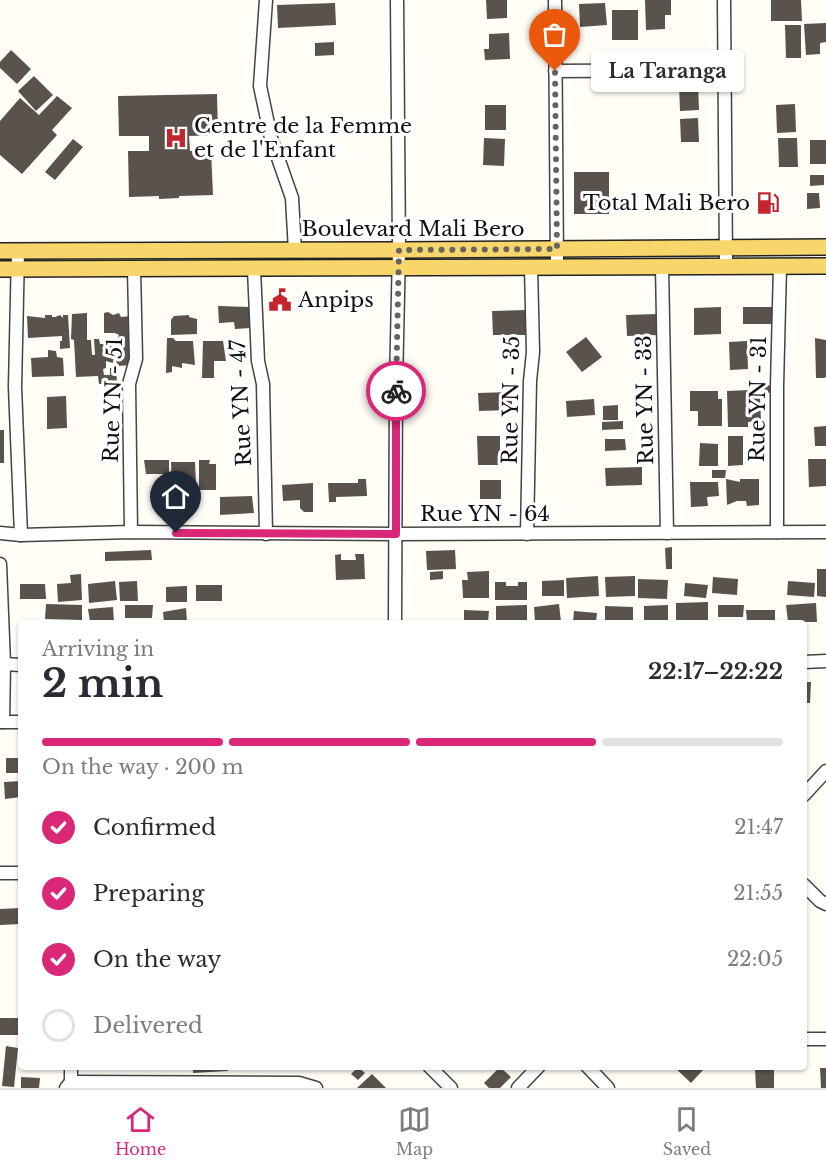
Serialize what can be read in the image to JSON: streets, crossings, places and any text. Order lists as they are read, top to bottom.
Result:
{
  "streets": {
    "main road": ["Boulevard Mali Bero"],
    "street": [
      "Rue YN - 31",
      "Rue YN - 51",
      "Rue YN - 35",
      "Rue YN - 33",
      "Rue YN - 47",
      "Rue YN - 64"
    ]
  },
  "crossings": [
    ["Boulevard Mali Bero", "Rue YN - 31"],
    ["Boulevard Mali Bero", "Rue YN - 51"],
    ["Boulevard Mali Bero", "Rue YN - 35"],
    ["Boulevard Mali Bero", "Rue YN - 33"],
    ["Boulevard Mali Bero", "Rue YN - 47"],
    ["Rue YN - 31", "Rue YN - 64"],
    ["Rue YN - 51", "Rue YN - 64"],
    ["Rue YN - 35", "Rue YN - 64"],
    ["Rue YN - 33", "Rue YN - 64"],
    ["Rue YN - 47", "Rue YN - 64"]
  ],
  "places": {
    "other": ["La Taranga"],
    "hospital": ["Centre de la Femme et de l'Enfant"],
    "fuel station": ["Total Mali Bero"],
    "public building": ["Anpips"]
  },
  "page": {
    "bubble": "La Taranga",
    "heading": ["2 min", "Arriving in", "22:17–22:22"],
    "bar": "On the way · 200 m",
    "list": [
      ["Confirmed", "21:47"],
      ["Preparing", "21:55"],
      ["On the way", "22:05"],
      "Delivered"
    ],
    "tabs": ["Home", "Map", "Saved"]
  }
}
